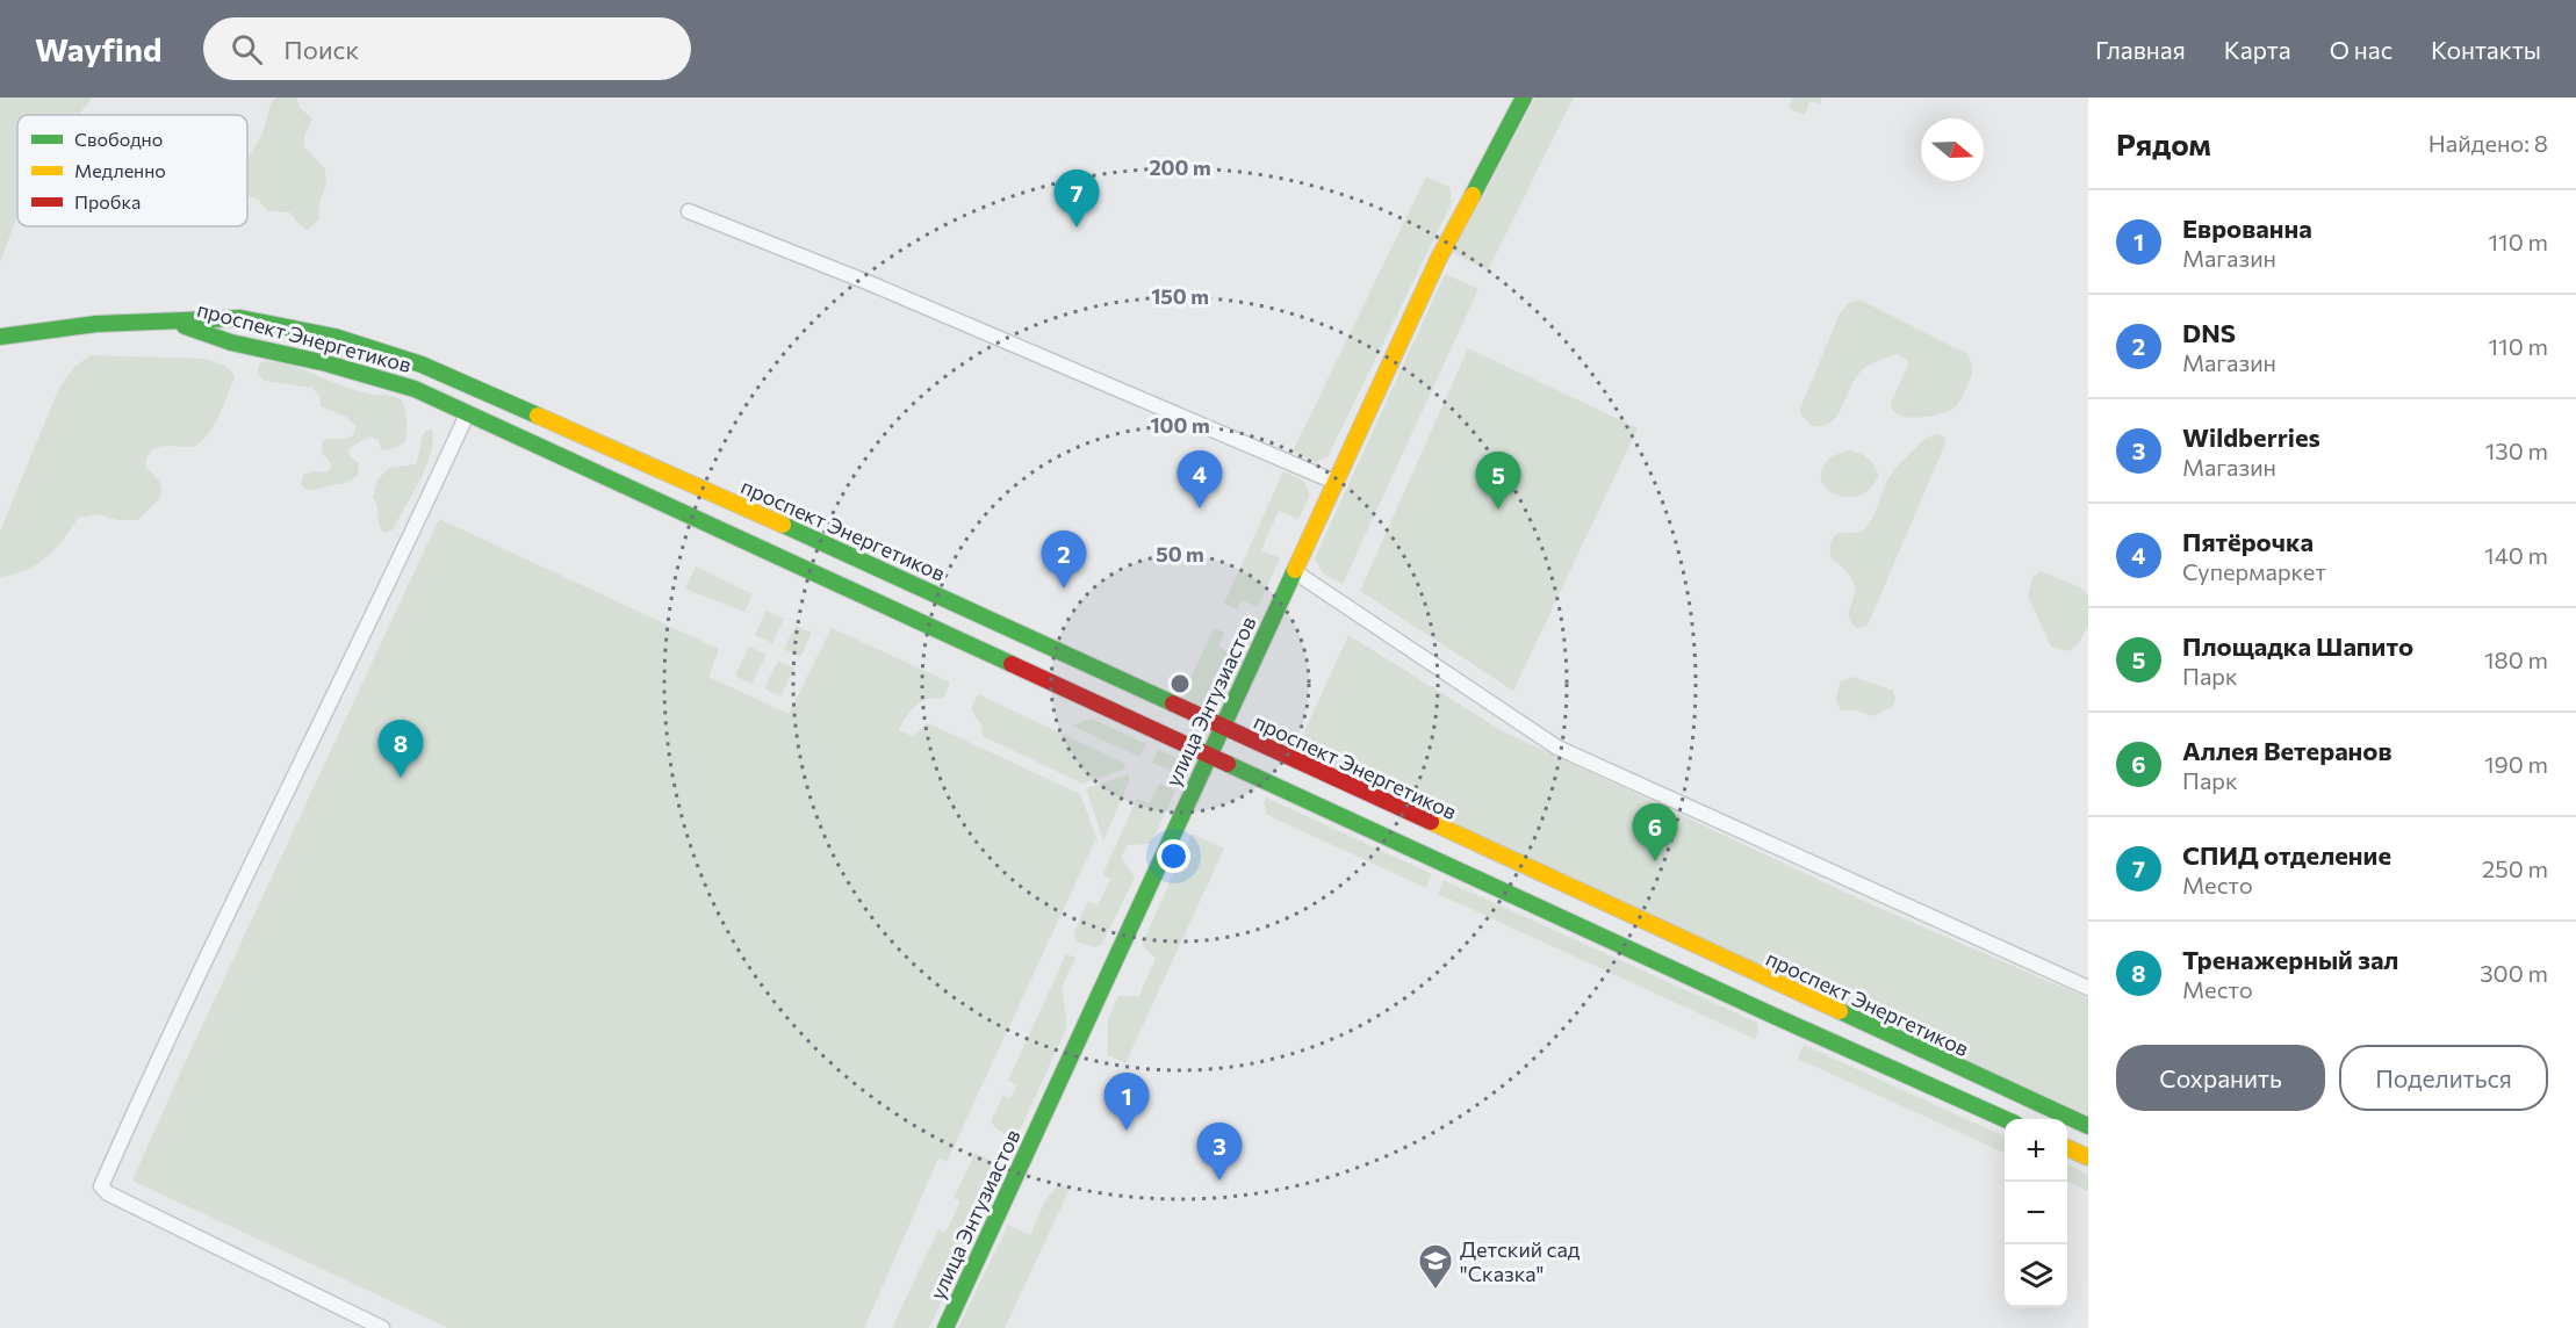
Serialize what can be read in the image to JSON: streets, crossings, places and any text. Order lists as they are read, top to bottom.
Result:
{
  "streets": {
    "main road": ["проспект Энергетиков", "улица Энтузиастов"]
  },
  "crossings": [
    ["проспект Энергетиков", "улица Энтузиастов"]
  ],
  "places": {
    "school or university": ["Детский сад \"Сказка\""]
  },
  "legend": ["Свободно", "Медленно", "Пробка"],
  "north": "right",
  "page": {
    "header": "Wayfind",
    "search": "Поиск",
    "nav": [
      "Главная",
      "Карта",
      "О нас",
      "Контакты"
    ],
    "heading": ["Рядом", "Найдено: 8"],
    "pins": [
      "7",
      "4",
      "5",
      "2",
      "8",
      "6",
      "1",
      "3"
    ],
    "list": [
      {
        "mark": "1",
        "name": "Еврованна",
        "note": "Магазин",
        "value": "110 m"
      },
      {
        "mark": "2",
        "name": "DNS",
        "note": "Магазин",
        "value": "110 m"
      },
      {
        "mark": "3",
        "name": "Wildberries",
        "note": "Магазин",
        "value": "130 m"
      },
      {
        "mark": "4",
        "name": "Пятёрочка",
        "note": "Супермаркет",
        "value": "140 m"
      },
      {
        "mark": "5",
        "name": "Площадка Шапито",
        "note": "Парк",
        "value": "180 m"
      },
      {
        "mark": "6",
        "name": "Аллея Ветеранов",
        "note": "Парк",
        "value": "190 m"
      },
      {
        "mark": "7",
        "name": "СПИД отделение",
        "note": "Место",
        "value": "250 m"
      },
      {
        "mark": "8",
        "name": "Тренажерный зал",
        "note": "Место",
        "value": "300 m"
      }
    ],
    "buttons": ["Сохранить", "Поделиться"],
    "map_buttons": ["+", "−"]
  },
  "rings": [
    "200 m",
    "150 m",
    "100 m",
    "50 m"
  ]
}
